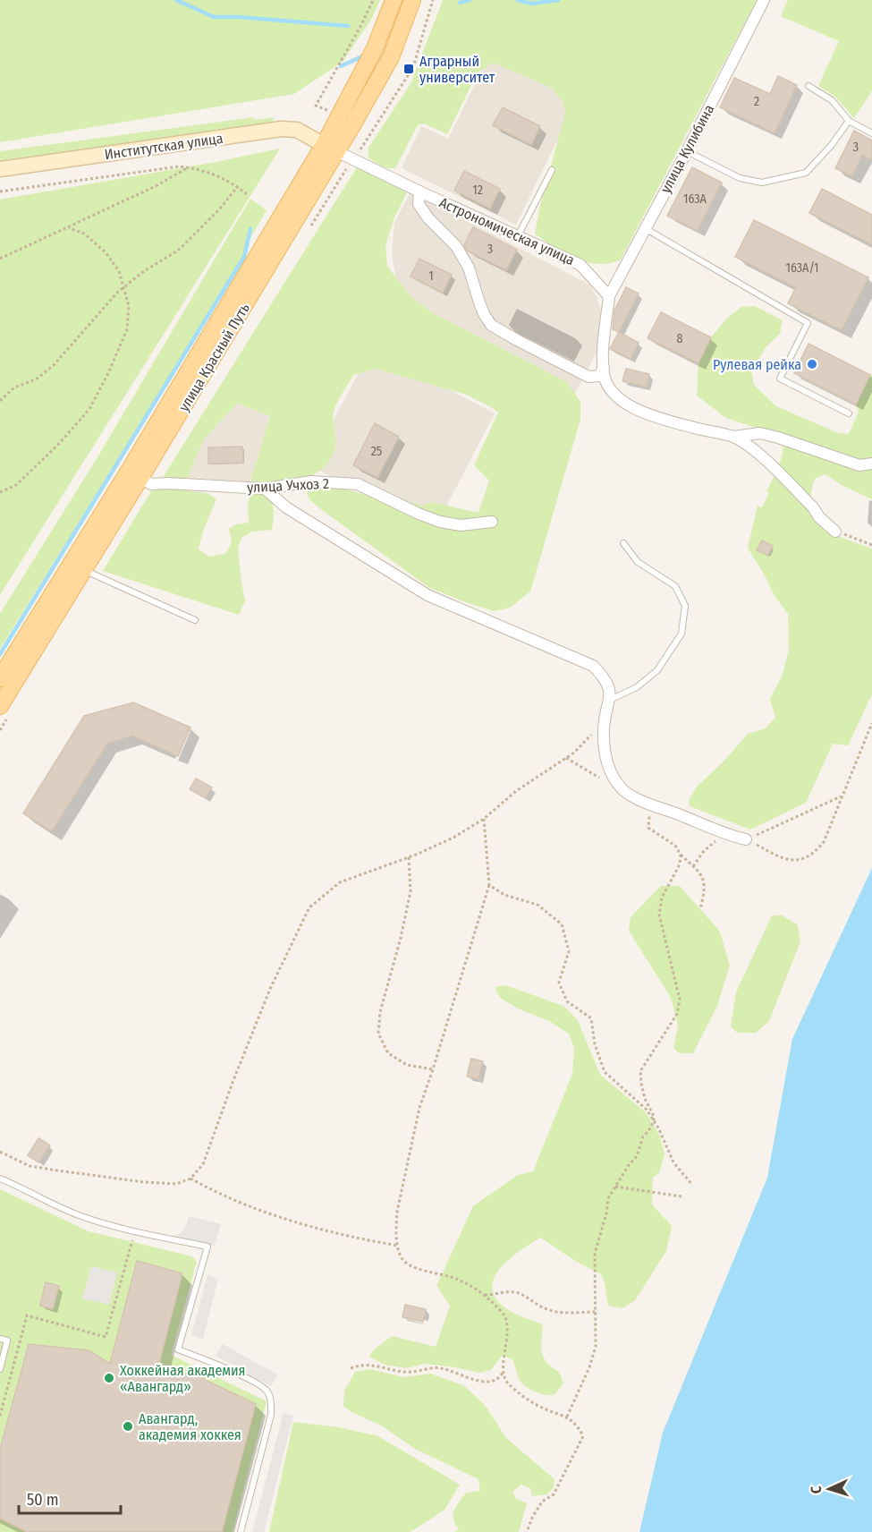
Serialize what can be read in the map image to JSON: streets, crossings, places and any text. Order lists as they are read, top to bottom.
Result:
{
  "streets": {
    "main road": ["улица Красный Путь"],
    "street": [
      "Институтская улица",
      "улица Кулибина",
      "Астрономическая улица",
      "улица Учхоз 2"
    ]
  },
  "crossings": [
    ["Институтская улица", "Астрономическая улица"],
    ["Институтская улица", "улица Красный Путь"],
    ["улица Кулибина", "Астрономическая улица"],
    ["Астрономическая улица", "улица Красный Путь"],
    ["улица Красный Путь", "улица Учхоз 2"]
  ],
  "places": {
    "transit": ["Аграрный университет"],
    "other": ["Рулевая рейка", "Хоккейная академия «Авангард»", "Авангард, академия хоккея"]
  },
  "house_numbers": [
    "2",
    "3",
    "12",
    "163А",
    "3",
    "163А/1",
    "1",
    "8",
    "25"
  ],
  "scale_bar": "50 m",
  "north": "left"
}
